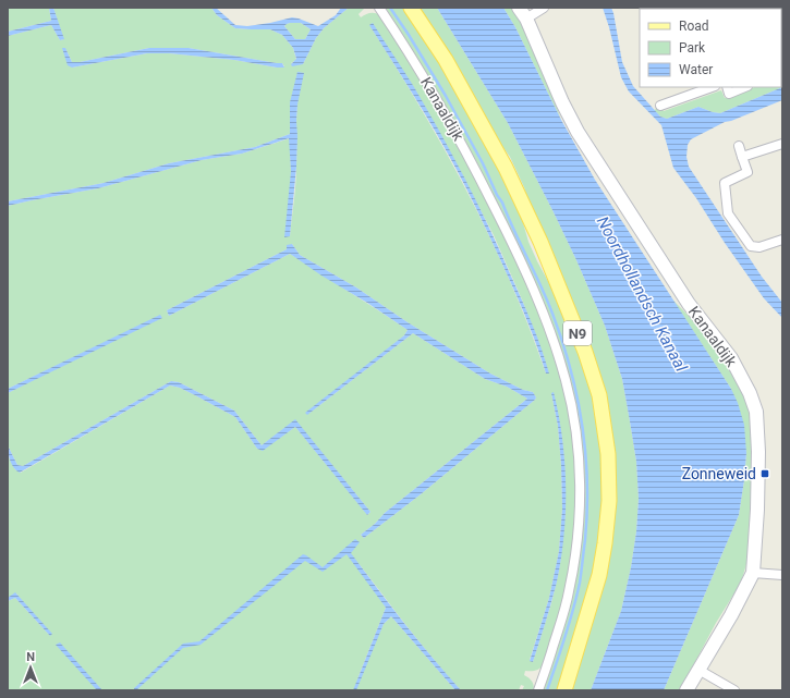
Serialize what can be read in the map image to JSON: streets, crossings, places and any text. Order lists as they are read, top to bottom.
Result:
{
  "streets": {
    "main road": ["Kanaaldijk", "N9"]
  },
  "water": ["Noordhollandsch Kanaal"],
  "places": {
    "transit": ["Zonneweid"]
  },
  "legend": ["Road", "Park", "Water"],
  "north": "top"
}
